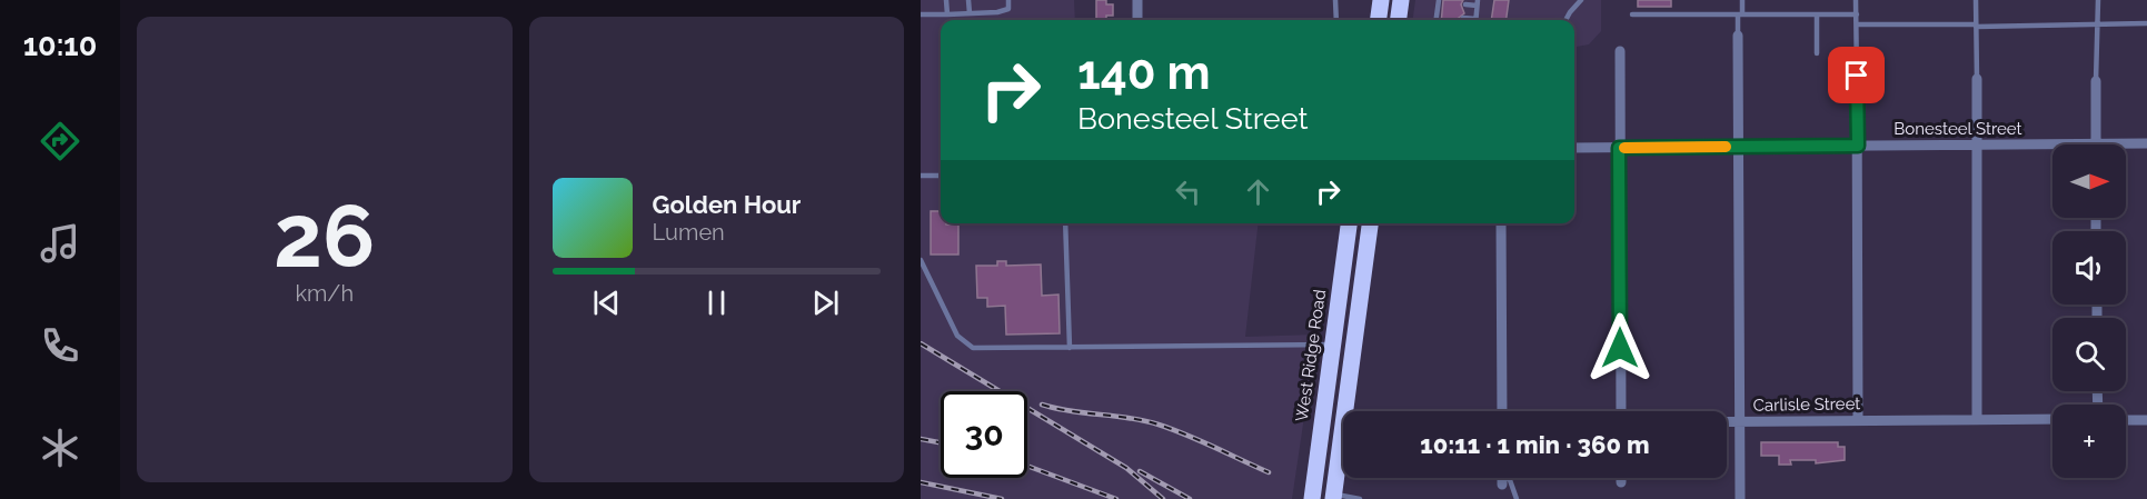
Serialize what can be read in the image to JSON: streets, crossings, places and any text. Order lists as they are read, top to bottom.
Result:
{
  "streets": {
    "highway": ["West Ridge Road"],
    "street": ["Bonesteel Street", "Carlisle Street"]
  },
  "north": "right",
  "page": {
    "tabs": "10:10",
    "tile": ["26", "km/h"],
    "turn": ["140 m", "Bonesteel Street"],
    "map_buttons": "+",
    "song": ["Golden Hour", "Lumen"],
    "limit": "30",
    "trip": "10:11 · 1 min · 360 m"
  }
}
